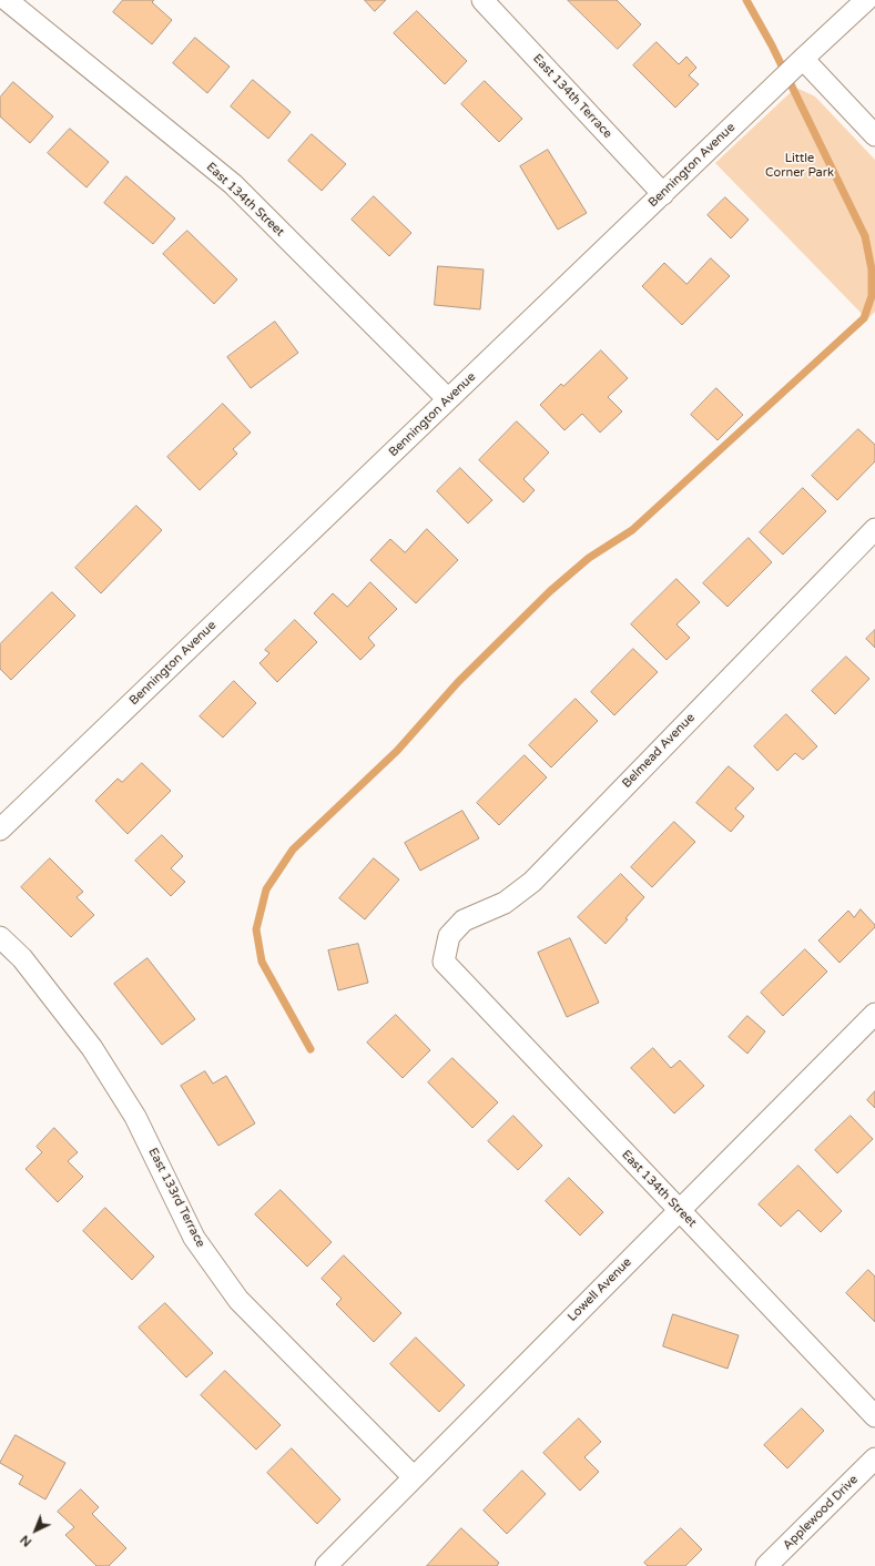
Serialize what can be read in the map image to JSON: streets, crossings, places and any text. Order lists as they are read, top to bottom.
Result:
{
  "streets": {
    "street": [
      "East 134th Terrace",
      "Bennington Avenue",
      "East 134th Street",
      "Belmead Avenue",
      "East 133rd Terrace",
      "Lowell Avenue",
      "Applewood Drive"
    ]
  },
  "crossings": [
    ["East 134th Terrace", "Bennington Avenue"],
    ["Bennington Avenue", "East 134th Street"],
    ["East 134th Street", "Belmead Avenue"],
    ["East 134th Street", "Lowell Avenue"],
    ["East 133rd Terrace", "Lowell Avenue"]
  ],
  "parks": ["Little Corner Park"],
  "north": "bottom left"
}
